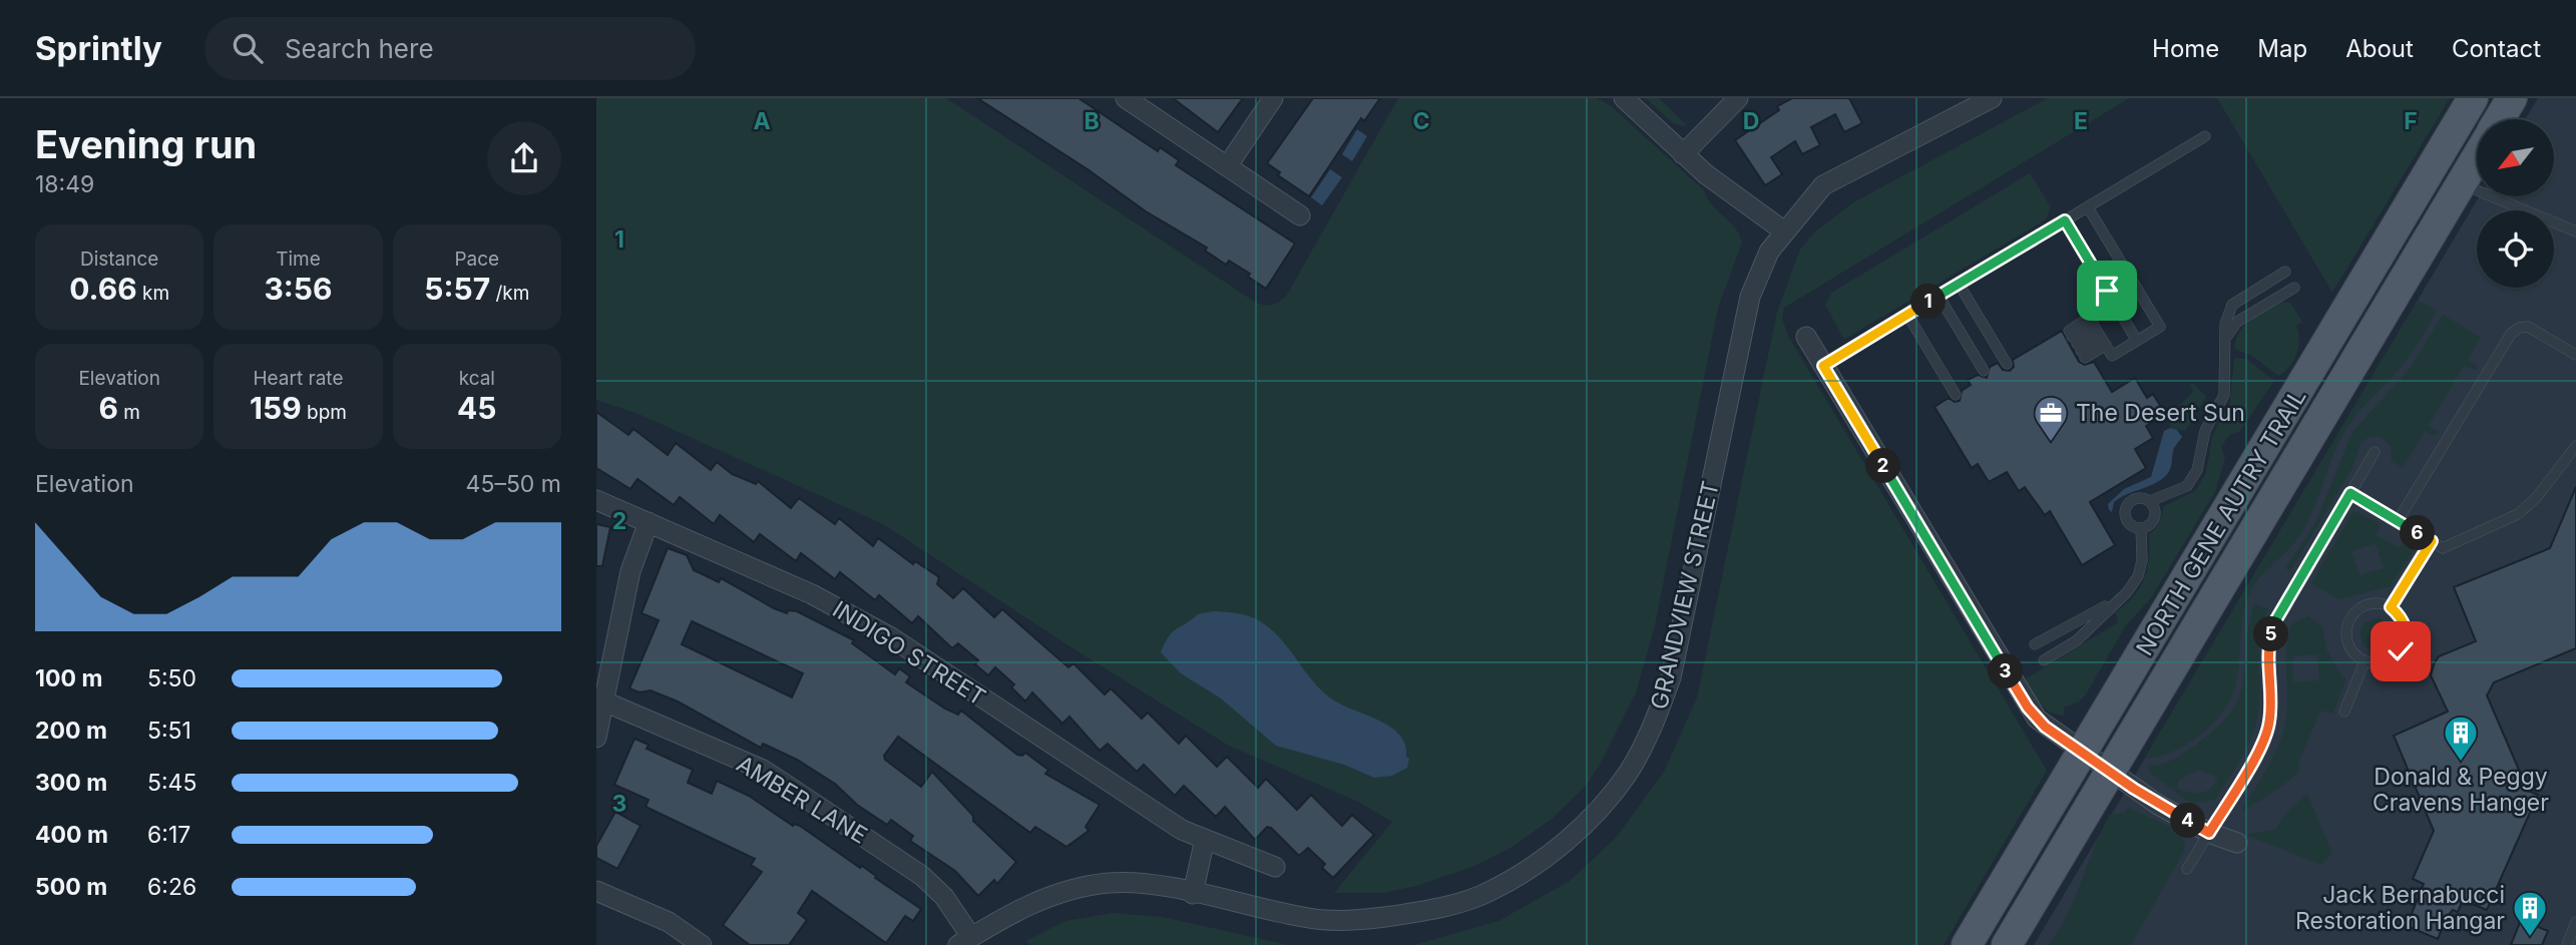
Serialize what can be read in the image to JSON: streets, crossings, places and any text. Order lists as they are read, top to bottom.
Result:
{
  "streets": {
    "main road": ["NORTH GENE AUTRY TRAIL"],
    "street": ["GRANDVIEW STREET", "INDIGO STREET", "AMBER LANE"]
  },
  "crossings": [
    ["GRANDVIEW STREET", "AMBER LANE"]
  ],
  "places": {
    "office": ["The Desert Sun"],
    "building": ["Donald & Peggy Cravens Hanger", "Jack Bernabucci Restoration Hangar"]
  },
  "north": "bottom left",
  "page": {
    "header": "Sprintly",
    "search": "Search here",
    "nav": [
      "Home",
      "Map",
      "About",
      "Contact"
    ],
    "heading": ["Evening run", "18:49"],
    "stats": [
      ["Distance", "0.66 km"],
      ["Time", "3:56"],
      ["Pace", "5:57 /km"],
      ["Elevation", "6 m"],
      ["Heart rate", "159 bpm"],
      ["kcal", "45"]
    ],
    "pins": [
      "1",
      "2",
      "6",
      "5",
      "3",
      "4"
    ],
    "chart": ["Elevation", "45–50 m"],
    "list": [
      {
        "name": "100 m",
        "note": "5:50"
      },
      {
        "name": "200 m",
        "note": "5:51"
      },
      {
        "name": "300 m",
        "note": "5:45"
      },
      {
        "name": "400 m",
        "note": "6:17"
      },
      {
        "name": "500 m",
        "note": "6:26"
      }
    ]
  },
  "grid": {
    "columns": [
      "A",
      "B",
      "C",
      "D",
      "E",
      "F"
    ],
    "rows": ["1", "2", "3"]
  }
}
